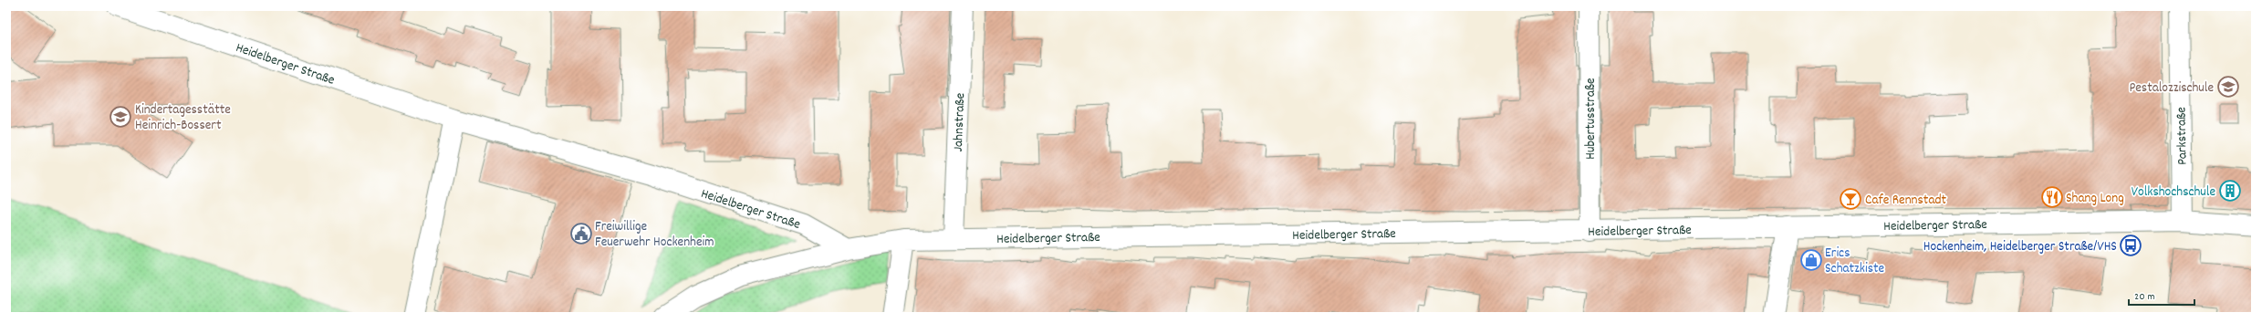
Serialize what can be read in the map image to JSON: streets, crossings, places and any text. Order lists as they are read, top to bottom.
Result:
{
  "streets": {
    "street": [
      "Heidelberger Straße",
      "Hubertusstraße",
      "Jahnstraße",
      "Parkstraße"
    ]
  },
  "crossings": [
    ["Heidelberger Straße", "Hubertusstraße"],
    ["Heidelberger Straße", "Jahnstraße"],
    ["Heidelberger Straße", "Parkstraße"]
  ],
  "places": {
    "school or university": ["Pestalozzischule", "Kindertagesstätte Heinrich-Bossert"],
    "building": ["Volkshochschule"],
    "restaurant": ["Shang Long"],
    "bar": ["Cafe Rennstadt"],
    "public building": ["Freiwillige Feuerwehr Hockenheim"],
    "bus stop": ["Hockenheim, Heidelberger Straße/VHS"],
    "shop": ["Erics Schatzkiste"]
  },
  "scale_bar": "20 m"
}
